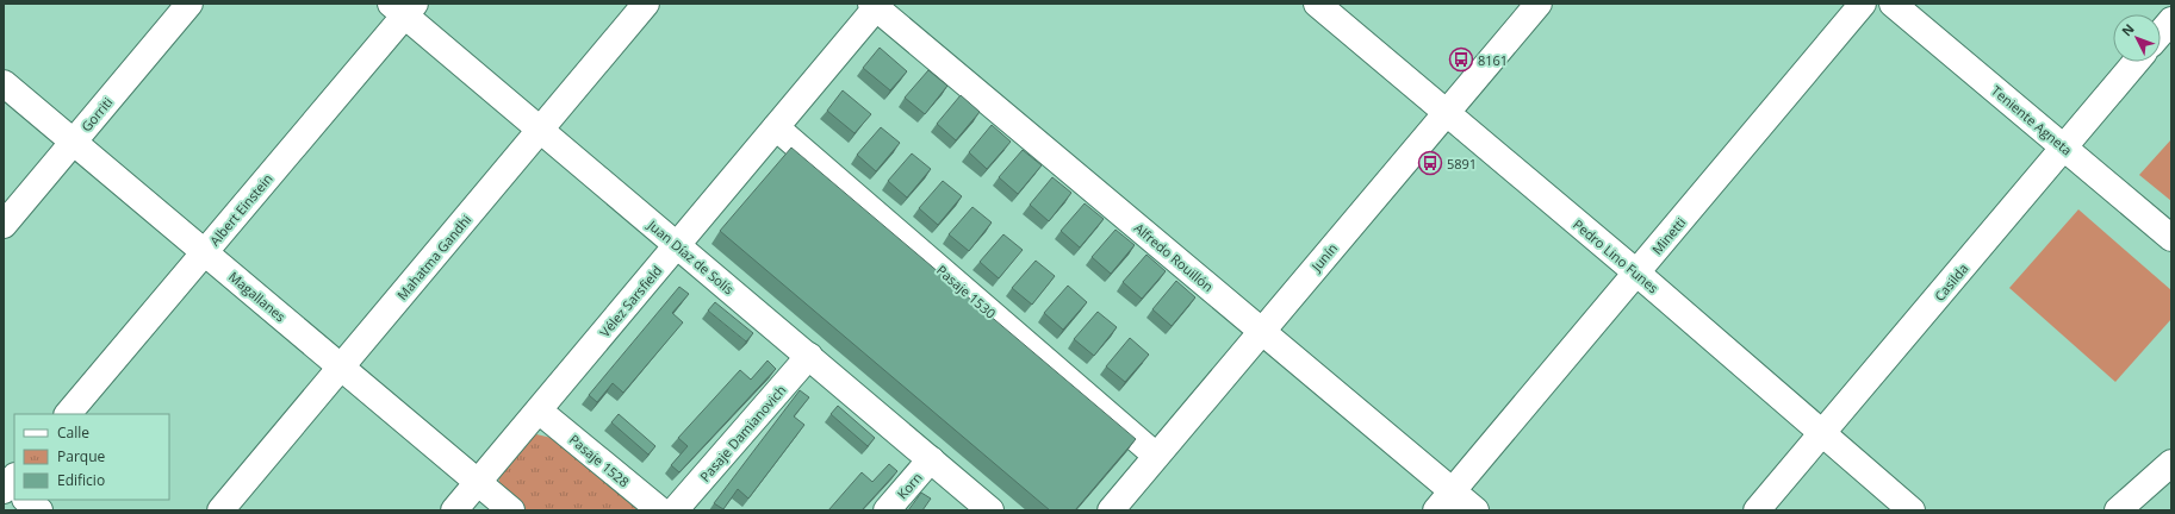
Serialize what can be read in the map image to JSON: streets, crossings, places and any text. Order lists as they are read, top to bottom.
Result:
{
  "streets": {
    "street": [
      "Gorriti",
      "Teniente Agneta",
      "Albert Einstein",
      "Minetti",
      "Pedro Lino Funes",
      "Mahatma Gandhi",
      "Juan Díaz de Solís",
      "Alfredo Rouillón",
      "Junín",
      "Casilda",
      "Pasaje 1530",
      "Magallanes",
      "Vélez Sarsfield",
      "Pasaje Damianovich",
      "Pasaje 1528",
      "Korn"
    ]
  },
  "crossings": [
    ["Gorriti", "Magallanes"],
    ["Teniente Agneta", "Casilda"],
    ["Albert Einstein", "Juan Díaz de Solís"],
    ["Albert Einstein", "Magallanes"],
    ["Minetti", "Pedro Lino Funes"],
    ["Minetti", "Alfredo Rouillón"],
    ["Pedro Lino Funes", "Junín"],
    ["Pedro Lino Funes", "Casilda"],
    ["Mahatma Gandhi", "Juan Díaz de Solís"],
    ["Mahatma Gandhi", "Magallanes"],
    ["Juan Díaz de Solís", "Vélez Sarsfield"],
    ["Juan Díaz de Solís", "Pasaje Damianovich"],
    ["Juan Díaz de Solís", "Korn"],
    ["Alfredo Rouillón", "Junín"],
    ["Alfredo Rouillón", "Vélez Sarsfield"],
    ["Junín", "Pasaje 1530"],
    ["Pasaje 1530", "Vélez Sarsfield"],
    ["Magallanes", "Vélez Sarsfield"],
    ["Vélez Sarsfield", "Pasaje 1528"]
  ],
  "places": {
    "bus stop": ["8161", "5891"]
  },
  "legend": ["Calle", "Parque", "Edificio"],
  "north": "top left"
}
